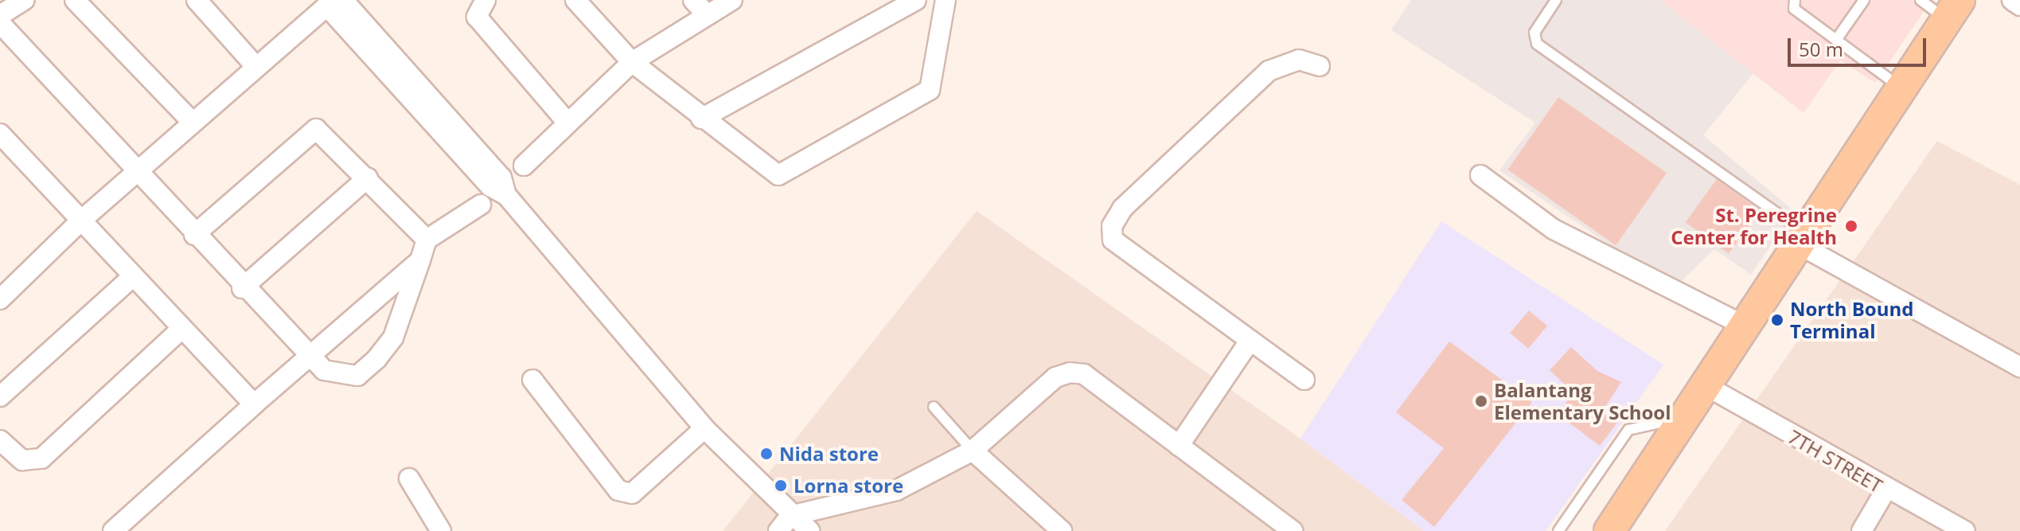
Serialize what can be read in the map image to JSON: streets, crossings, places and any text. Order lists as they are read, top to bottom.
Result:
{
  "streets": {
    "street": ["7TH STREET"]
  },
  "places": [
    "St. Peregrine Center for Health",
    "North Bound Terminal",
    "Balantang Elementary School",
    "Nida store",
    "Lorna store"
  ],
  "scale_bar": "50 m"
}
